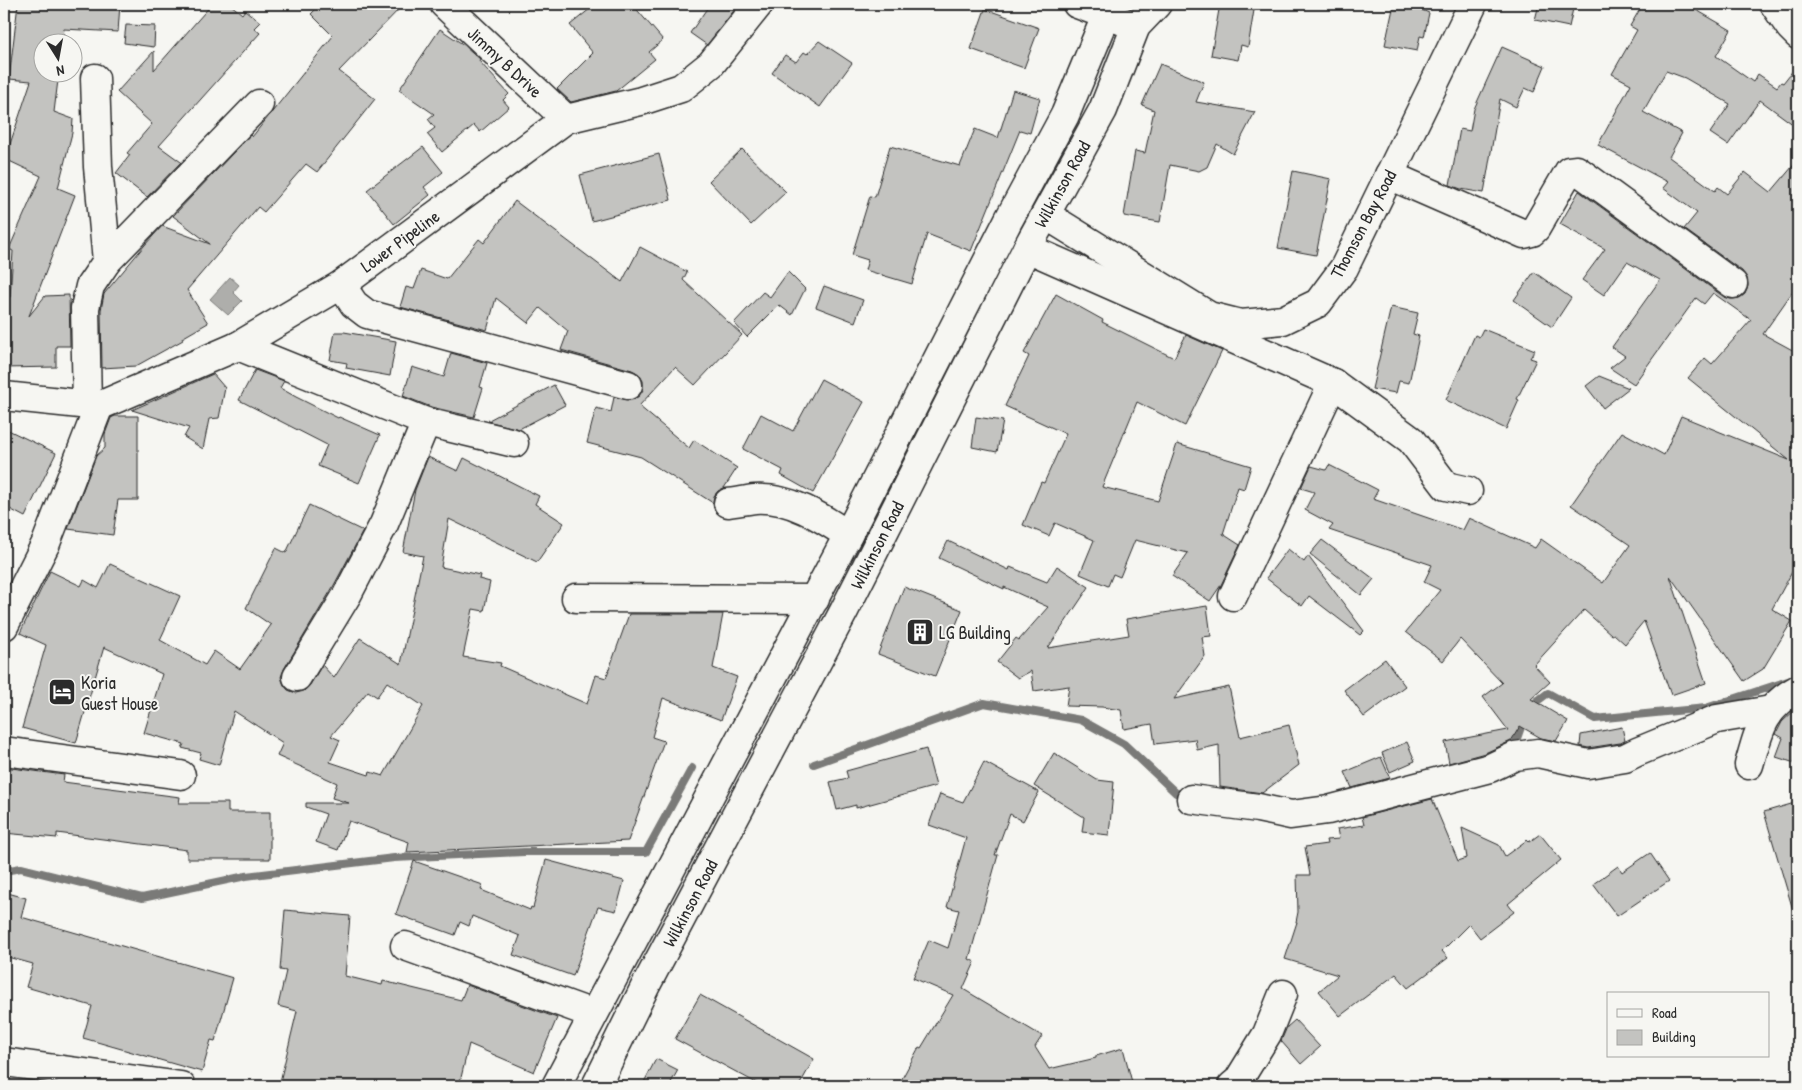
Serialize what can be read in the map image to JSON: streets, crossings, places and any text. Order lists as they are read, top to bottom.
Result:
{
  "streets": {
    "street": [
      "Jimmy B Drive",
      "Wilkinson Road",
      "Thomson Bay Road",
      "Lower Pipeline"
    ]
  },
  "crossings": [
    ["Jimmy B Drive", "Lower Pipeline"],
    ["Wilkinson Road", "Thomson Bay Road"]
  ],
  "places": {
    "building": ["LG Building"],
    "hotel": ["Koria Guest House"]
  },
  "legend": ["Road", "Building"],
  "north": "bottom"
}
